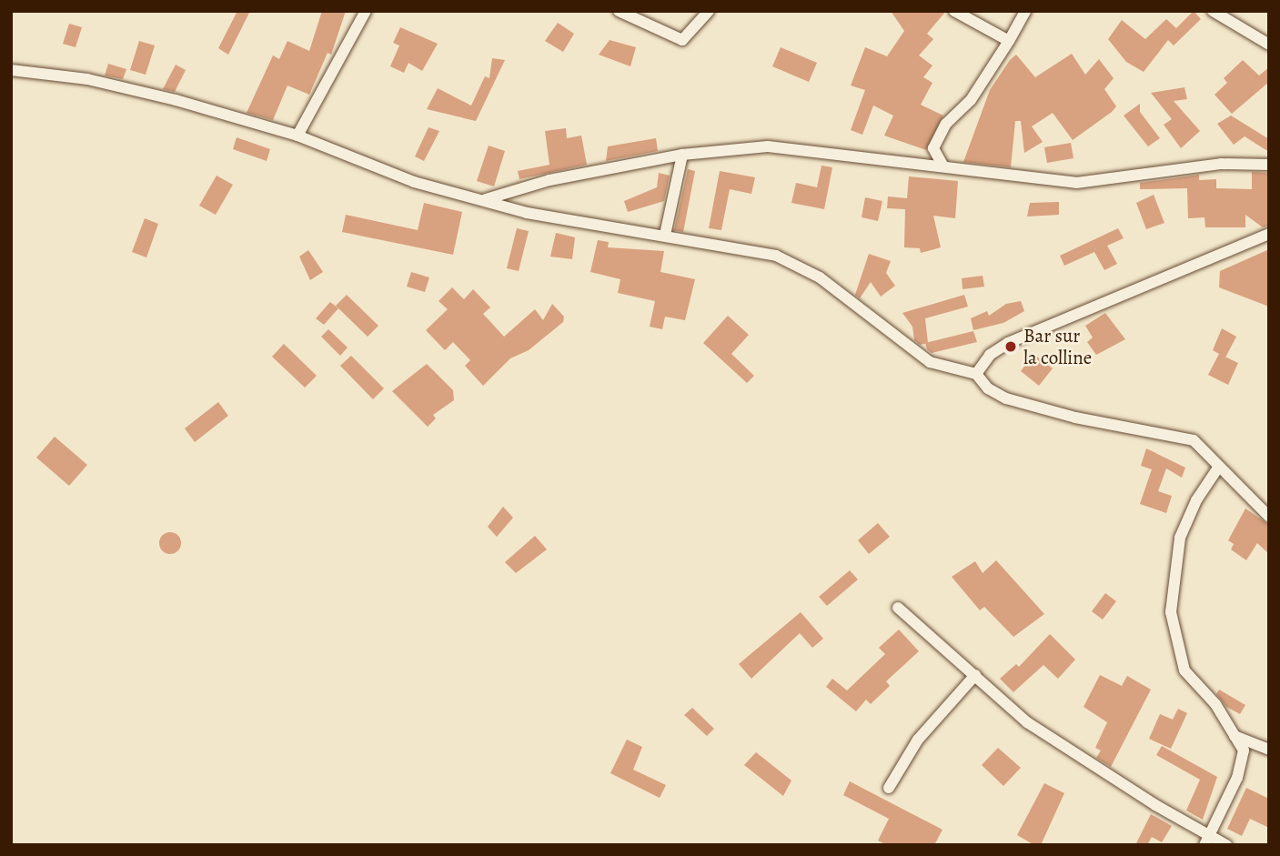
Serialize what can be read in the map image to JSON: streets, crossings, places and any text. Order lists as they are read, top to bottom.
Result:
{
  "places": ["Bar sur la colline"]
}
